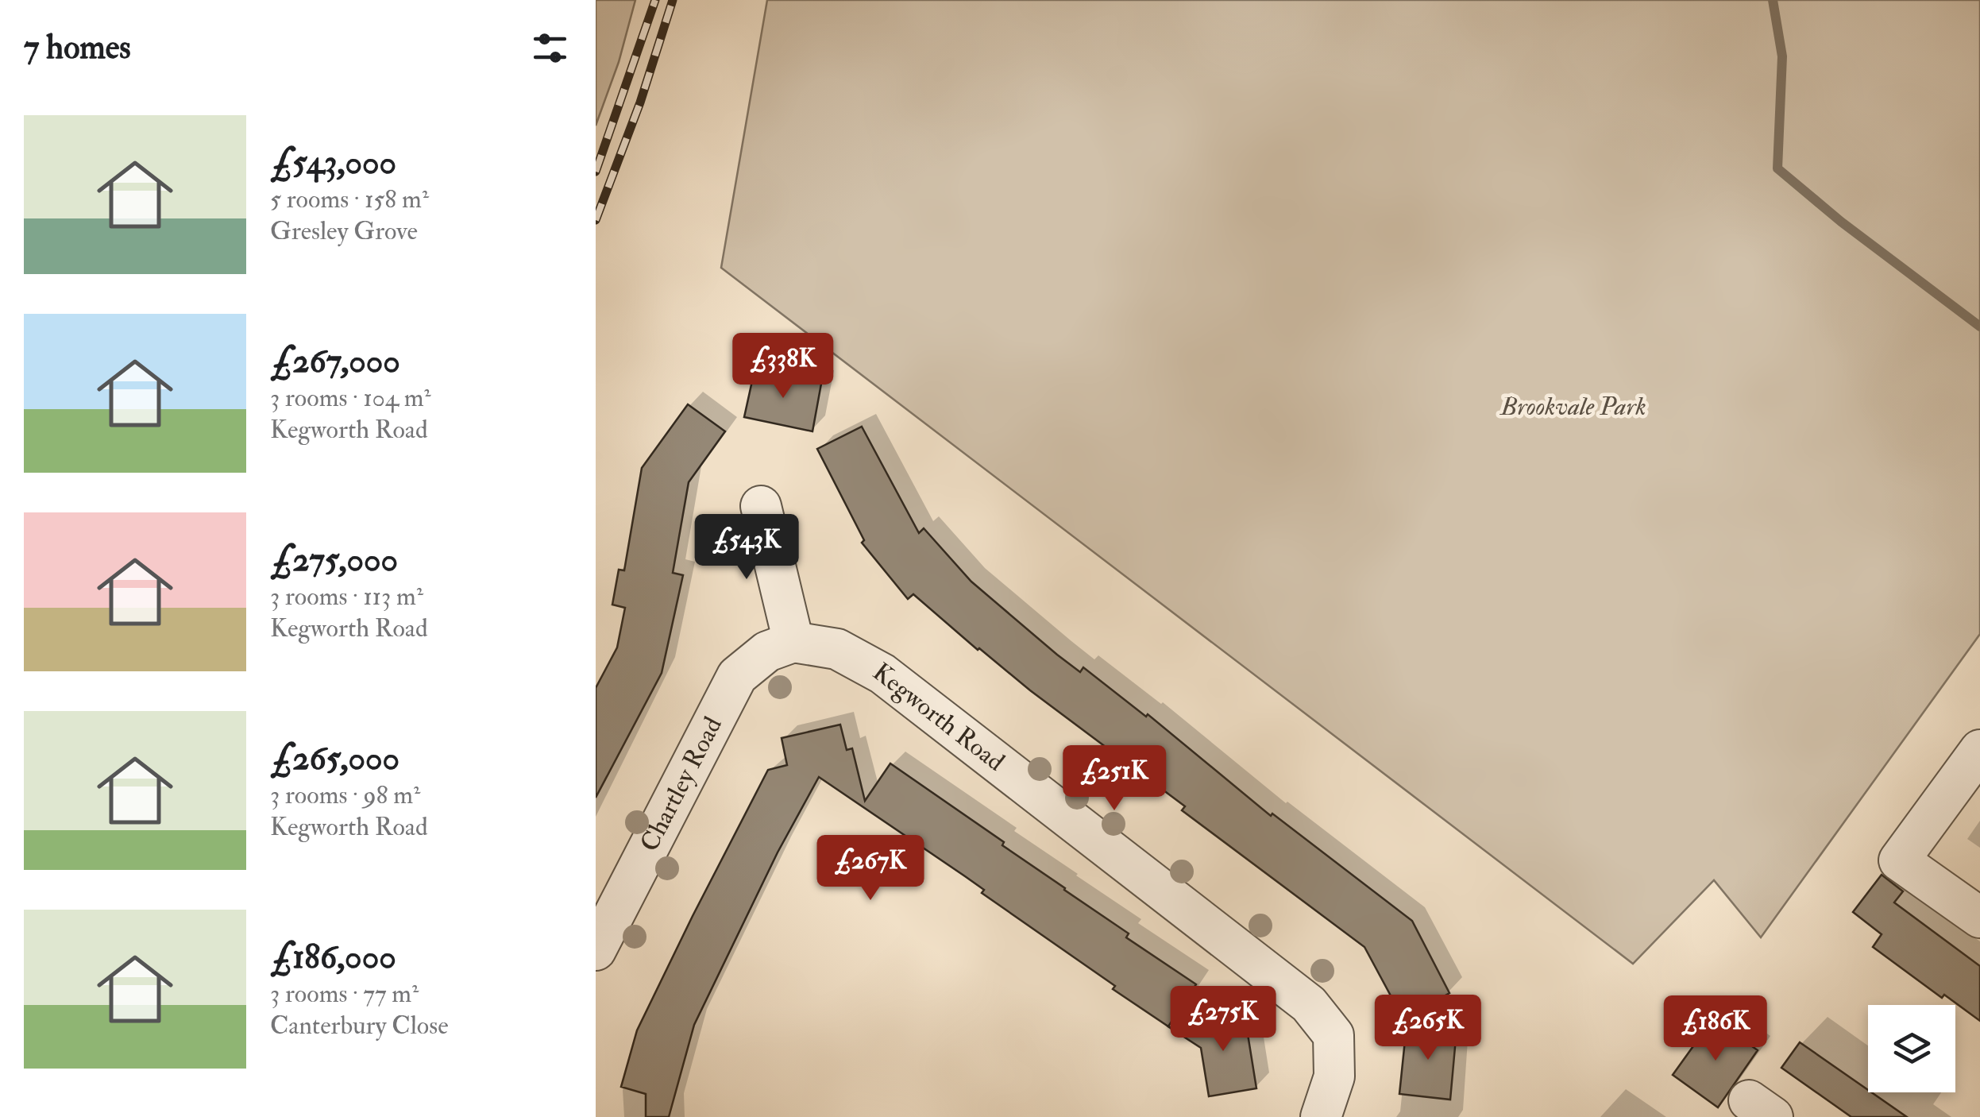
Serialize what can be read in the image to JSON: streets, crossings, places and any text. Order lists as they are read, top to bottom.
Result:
{
  "streets": {
    "street": ["Kegworth Road", "Chartley Road"]
  },
  "crossings": [
    ["Kegworth Road", "Chartley Road"]
  ],
  "parks": ["Brookvale Park"],
  "page": {
    "heading": "7 homes",
    "list": [
      {
        "name": "£543,000",
        "note": "5 rooms · 158 m² · Gresley Grove"
      },
      {
        "name": "£267,000",
        "note": "3 rooms · 104 m² · Kegworth Road"
      },
      {
        "name": "£275,000",
        "note": "3 rooms · 113 m² · Kegworth Road"
      },
      {
        "name": "£265,000",
        "note": "3 rooms · 98 m² · Kegworth Road"
      },
      {
        "name": "£186,000",
        "note": "3 rooms · 77 m² · Canterbury Close"
      }
    ],
    "price": [
      "£338K",
      "£543K",
      "£251K",
      "£267K",
      "£275K",
      "£265K",
      "£186K"
    ]
  }
}
